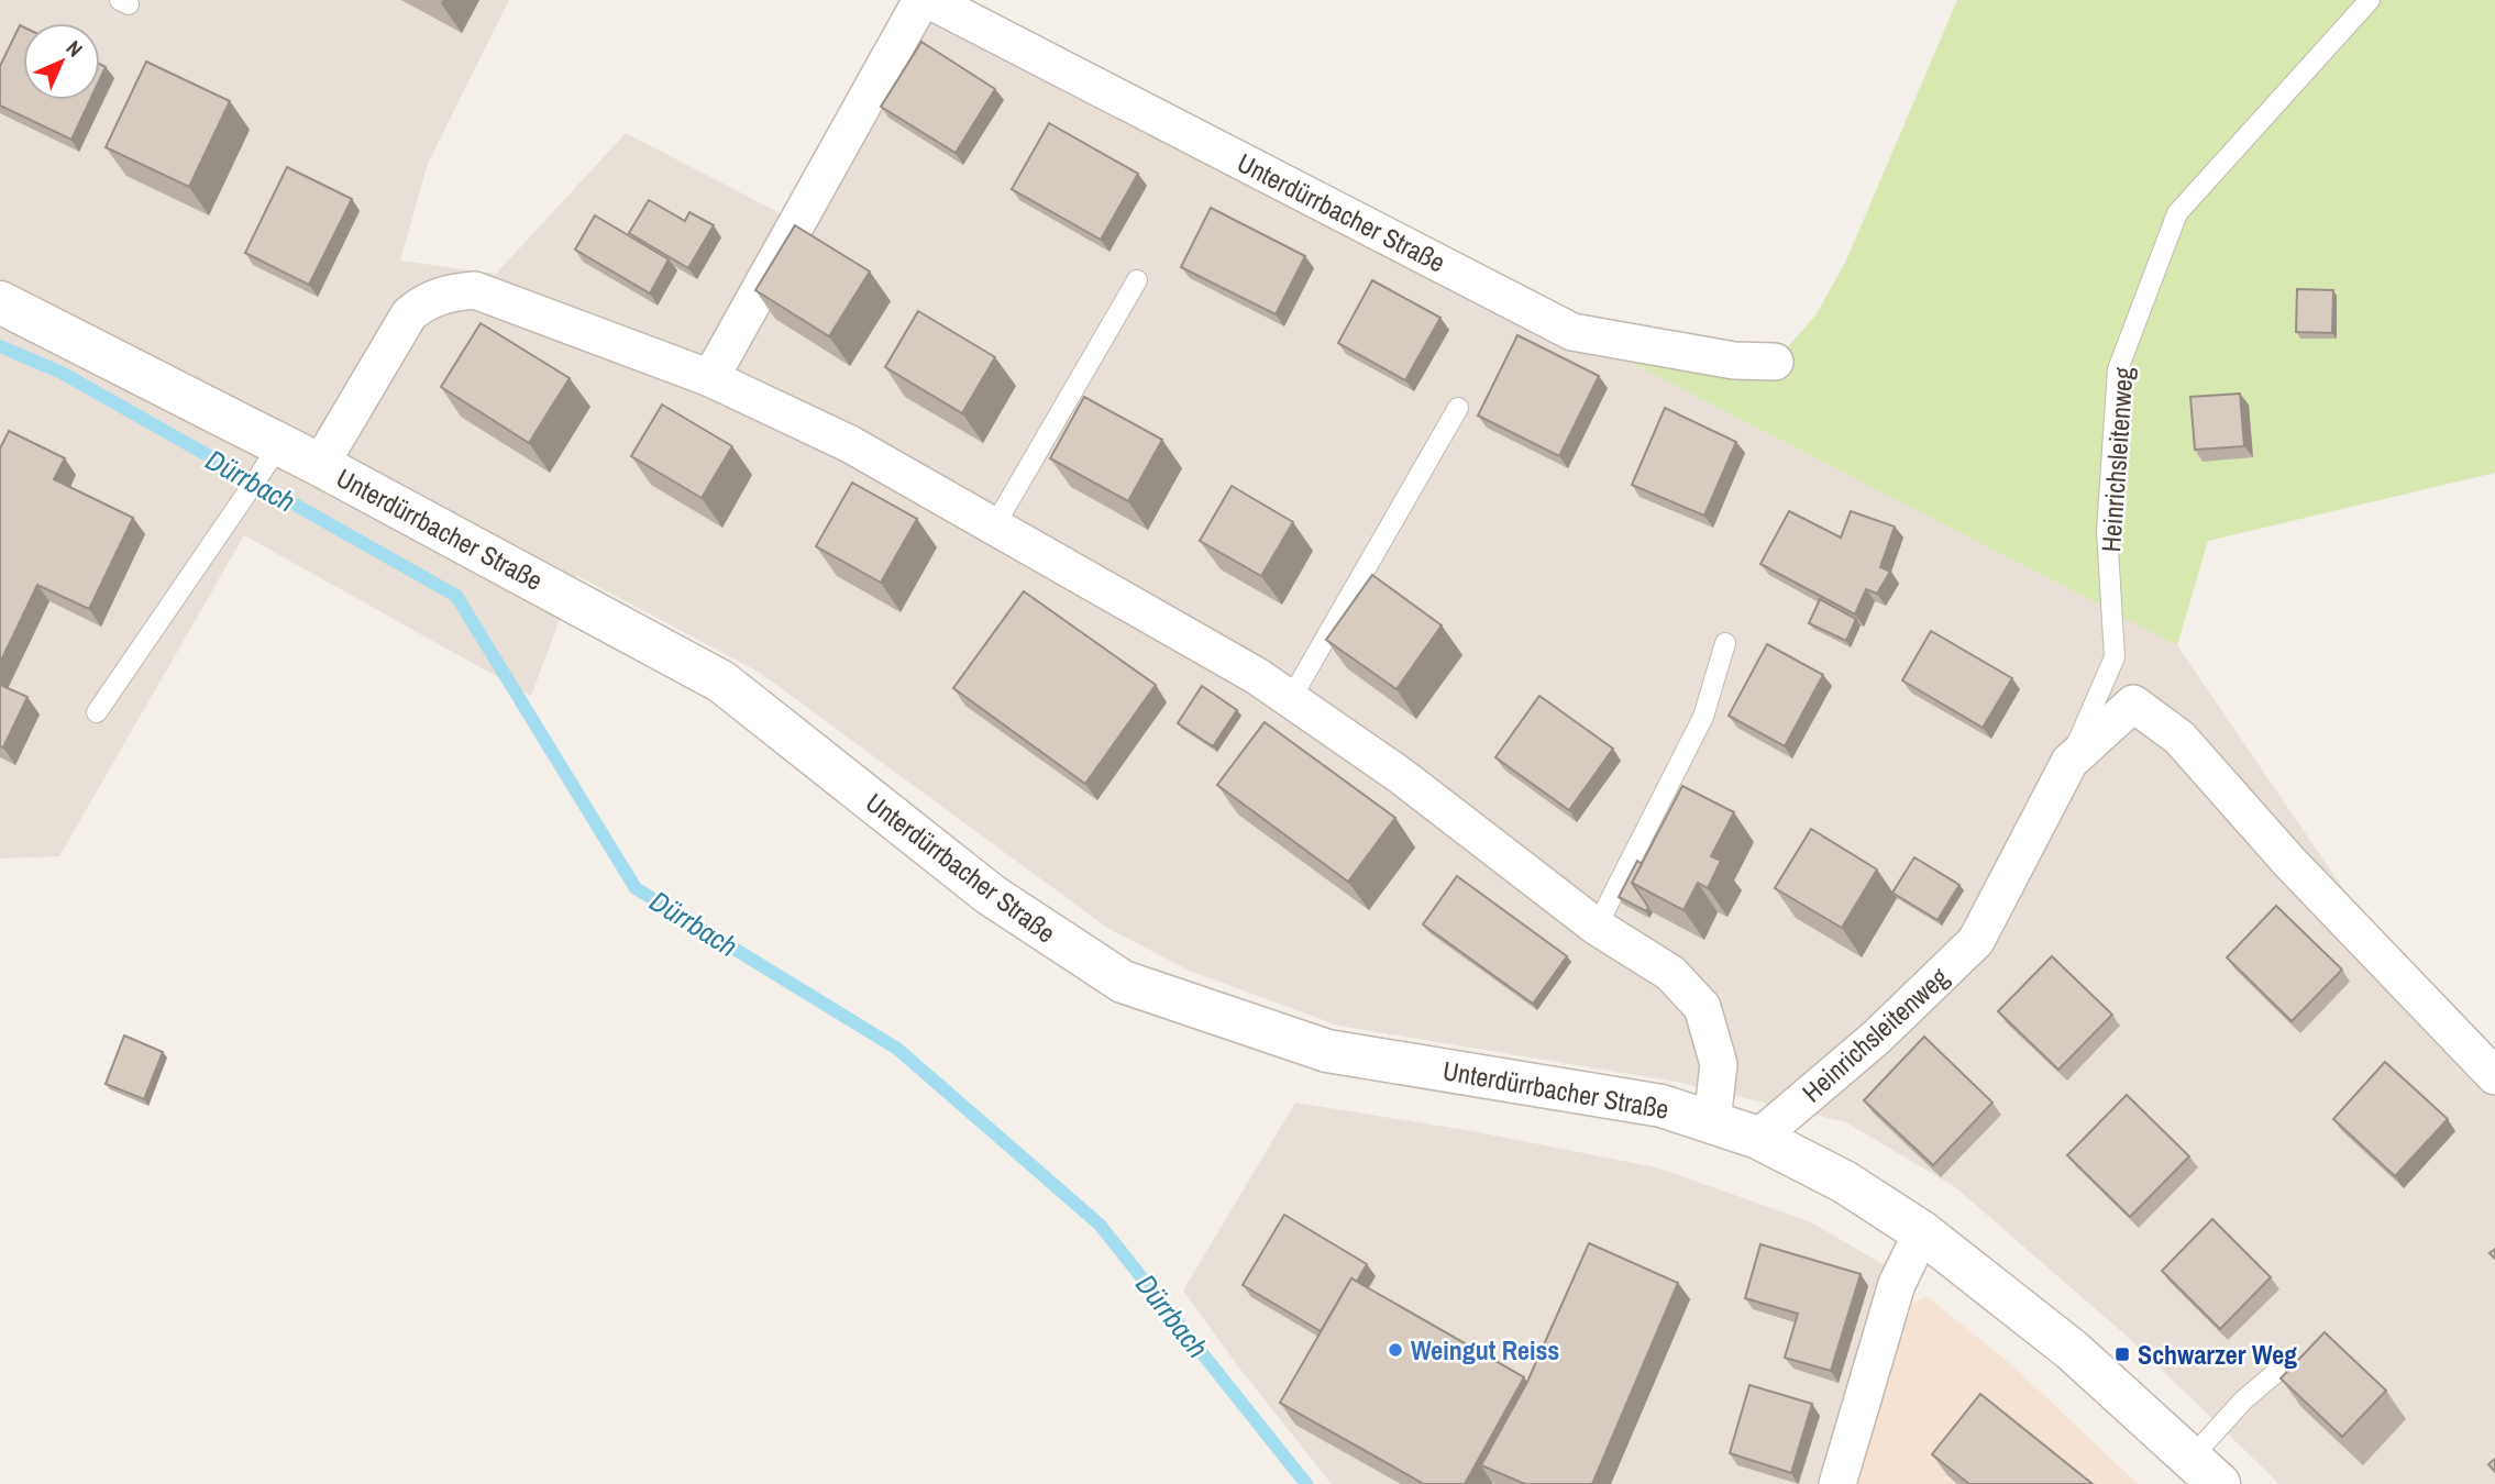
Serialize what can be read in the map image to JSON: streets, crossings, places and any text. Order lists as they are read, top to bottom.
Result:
{
  "streets": {
    "street": ["Unterdürrbacher Straße", "Heinrichsleitenweg"]
  },
  "crossings": [
    ["Unterdürrbacher Straße", "Heinrichsleitenweg"]
  ],
  "water": ["Dürrbach"],
  "places": {
    "other": ["Weingut Reiss"],
    "transit": ["Schwarzer Weg"]
  },
  "north": "top right"
}
